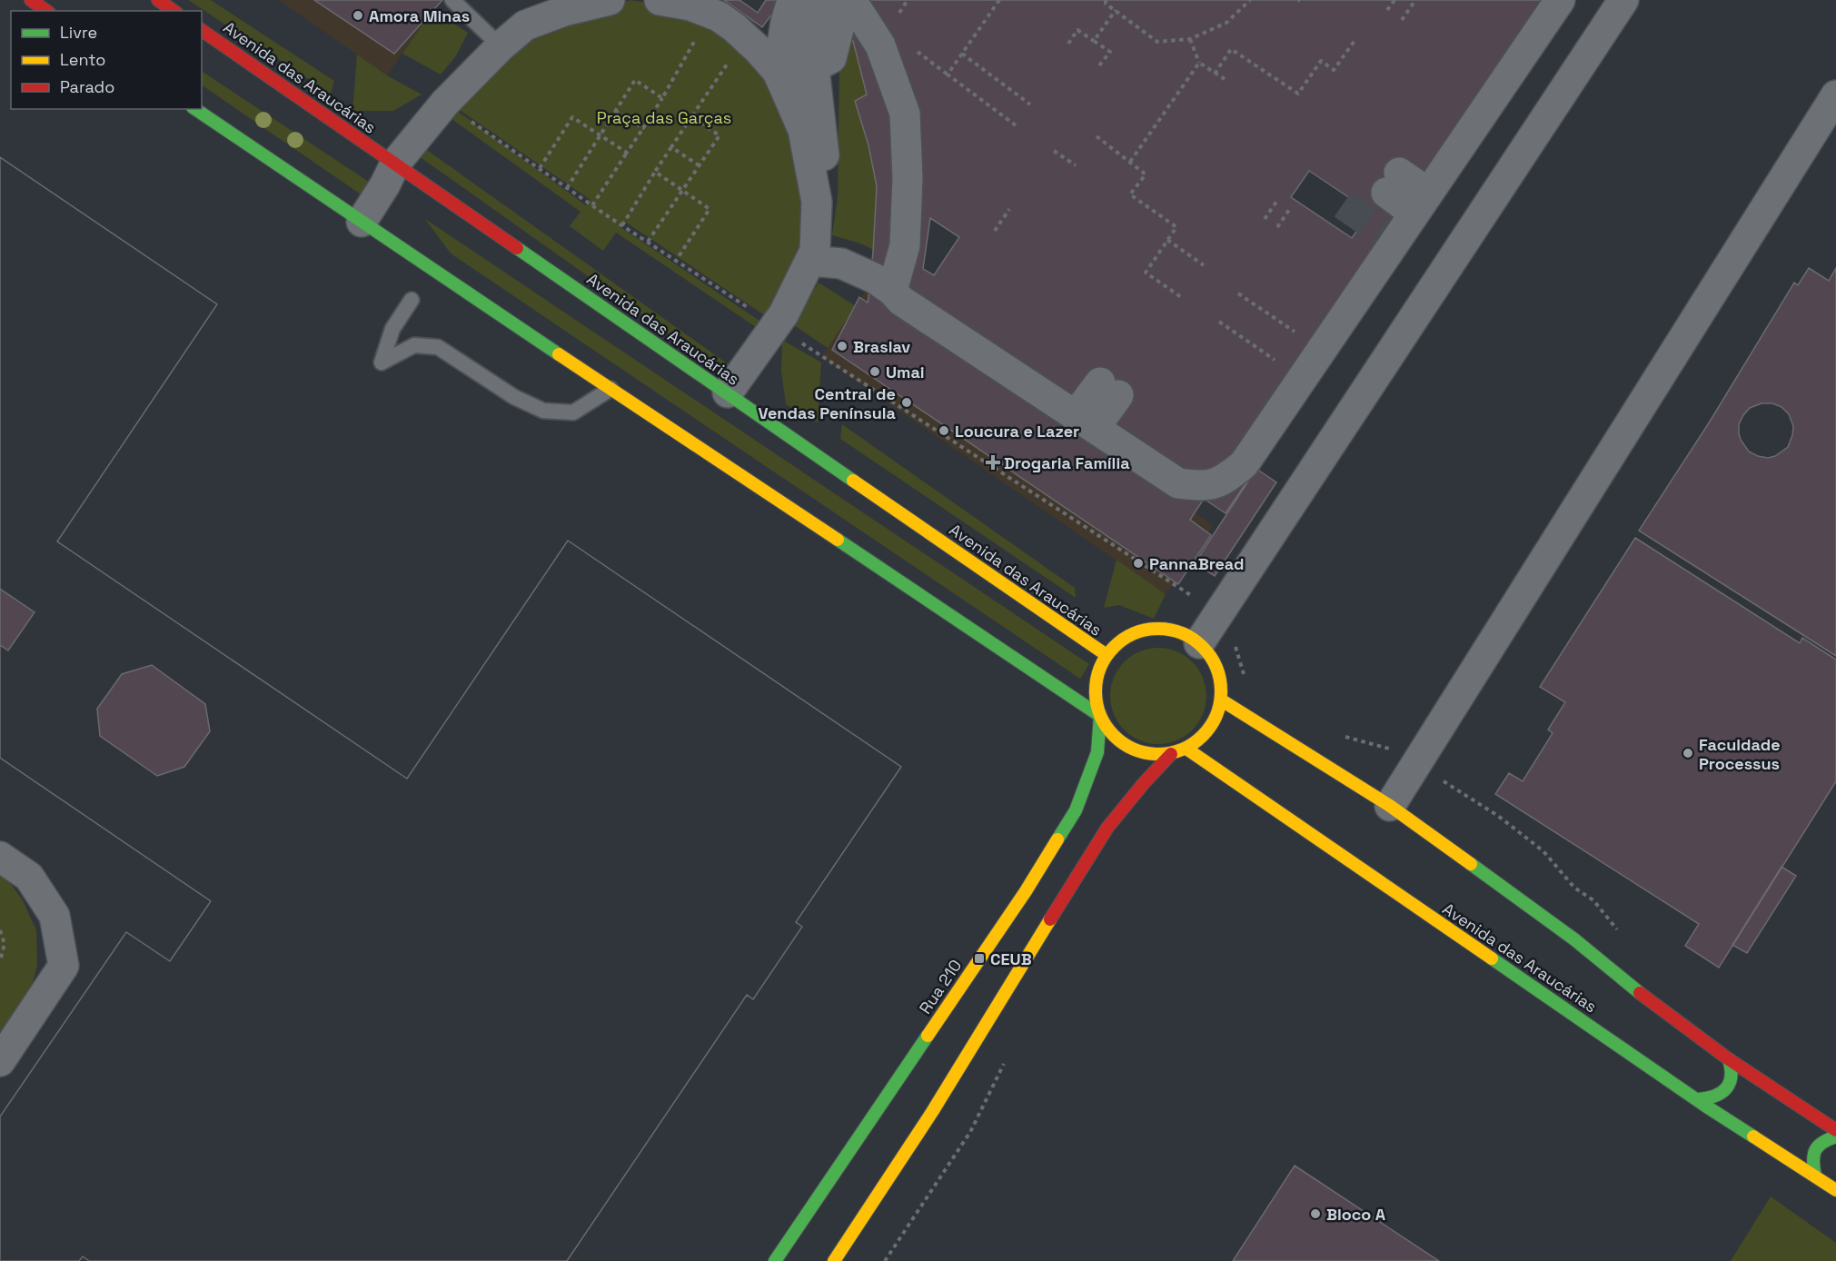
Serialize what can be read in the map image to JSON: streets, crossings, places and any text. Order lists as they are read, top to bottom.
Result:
{
  "streets": {
    "main road": ["Avenida das Araucárias", "Rua 210"]
  },
  "crossings": [
    ["Avenida das Araucárias", "Rua 210"]
  ],
  "parks": ["Praça das Garças"],
  "places": {
    "other": [
      "Amora Minas",
      "Braslav",
      "Umai",
      "Central de Vendas Península",
      "Loucura e Lazer",
      "PannaBread",
      "Faculdade Processus",
      "Bloco A"
    ],
    "health": ["Drogaria Família"],
    "transit": ["CEUB"]
  },
  "legend": ["Livre", "Lento", "Parado"]
}
